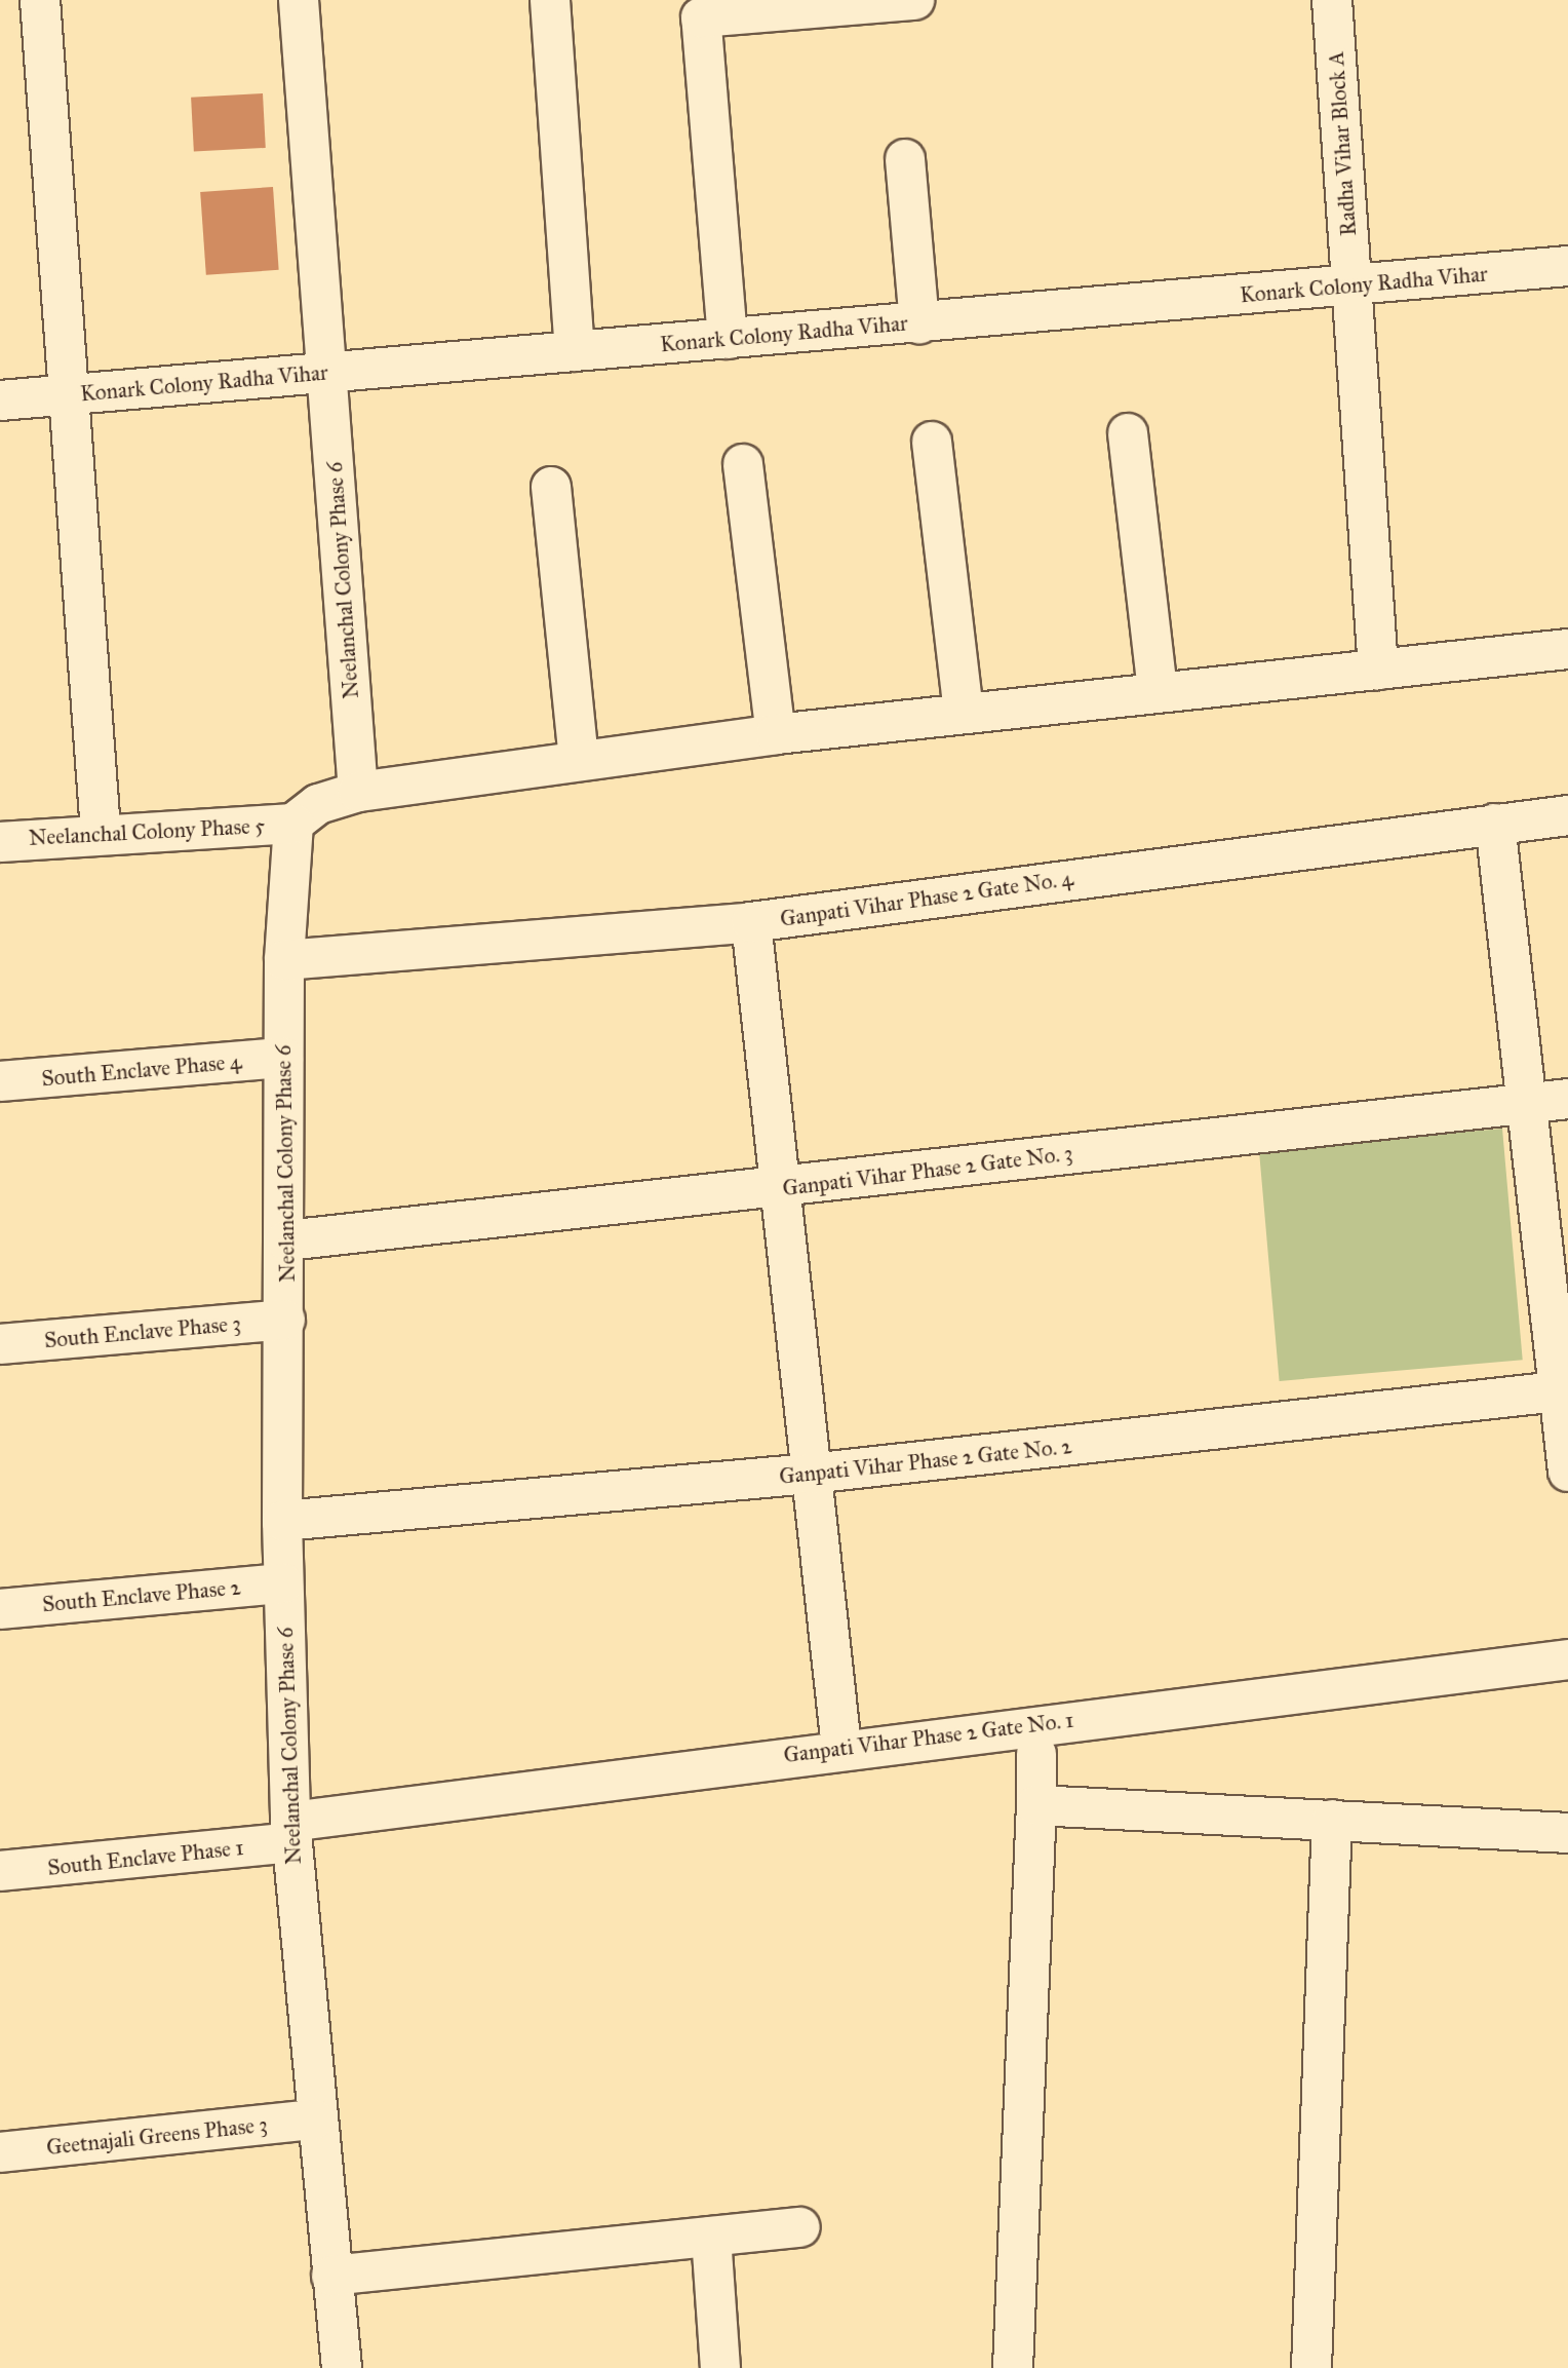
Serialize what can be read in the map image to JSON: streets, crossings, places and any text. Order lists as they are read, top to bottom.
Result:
{
  "streets": {
    "street": [
      "Radha Vihar Block A",
      "Konark Colony Radha Vihar",
      "Neelanchal Colony Phase 6",
      "Neelanchal Colony Phase 5",
      "Ganpati Vihar Phase 2 Gate No. 4",
      "South Enclave Phase 4",
      "Ganpati Vihar Phase 2 Gate No. 3",
      "South Enclave Phase 3",
      "Ganpati Vihar Phase 2 Gate No. 2",
      "South Enclave Phase 2",
      "Ganpati Vihar Phase 2 Gate No. 1",
      "South Enclave Phase 1",
      "Geetnajali Greens Phase 3"
    ]
  },
  "crossings": [
    ["Radha Vihar Block A", "Konark Colony Radha Vihar"],
    ["Konark Colony Radha Vihar", "Neelanchal Colony Phase 6"],
    ["Neelanchal Colony Phase 6", "Neelanchal Colony Phase 5"],
    ["Neelanchal Colony Phase 6", "Ganpati Vihar Phase 2 Gate No. 4"],
    ["Neelanchal Colony Phase 6", "South Enclave Phase 4"],
    ["Neelanchal Colony Phase 6", "Ganpati Vihar Phase 2 Gate No. 3"],
    ["Neelanchal Colony Phase 6", "South Enclave Phase 3"],
    ["Neelanchal Colony Phase 6", "Ganpati Vihar Phase 2 Gate No. 2"],
    ["Neelanchal Colony Phase 6", "South Enclave Phase 2"],
    ["Neelanchal Colony Phase 6", "Ganpati Vihar Phase 2 Gate No. 1"],
    ["Neelanchal Colony Phase 6", "South Enclave Phase 1"],
    ["Neelanchal Colony Phase 6", "Geetnajali Greens Phase 3"],
    ["Ganpati Vihar Phase 2 Gate No. 1", "South Enclave Phase 1"]
  ]
}
